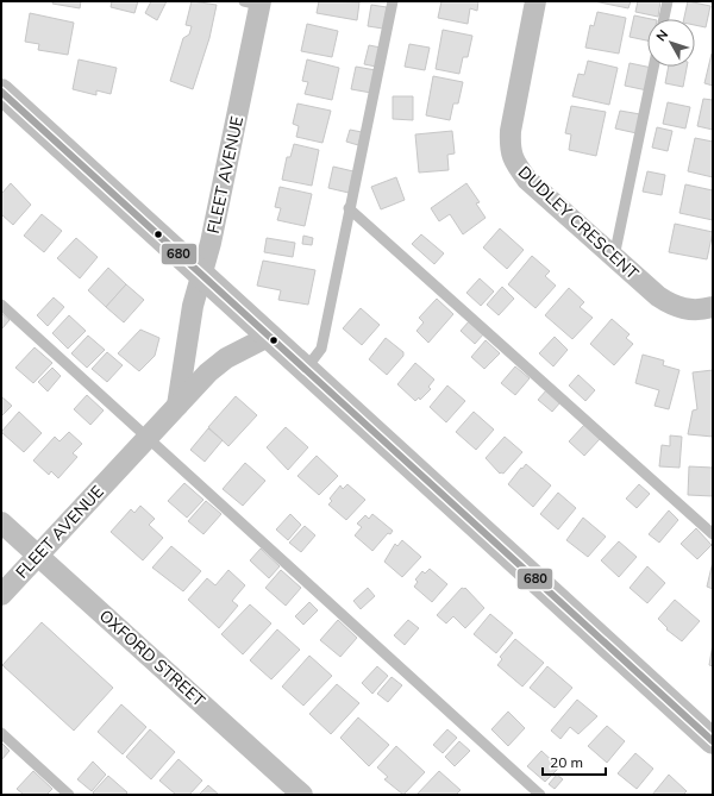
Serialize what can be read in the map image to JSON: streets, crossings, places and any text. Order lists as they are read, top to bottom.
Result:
{
  "streets": {
    "street": ["FLEET AVENUE", "DUDLEY CRESCENT", "OXFORD STREET"]
  },
  "crossings": [
    ["FLEET AVENUE", "OXFORD STREET"]
  ],
  "lines": ["transit line 680"],
  "scale_bar": "20 m",
  "north": "top left"
}
